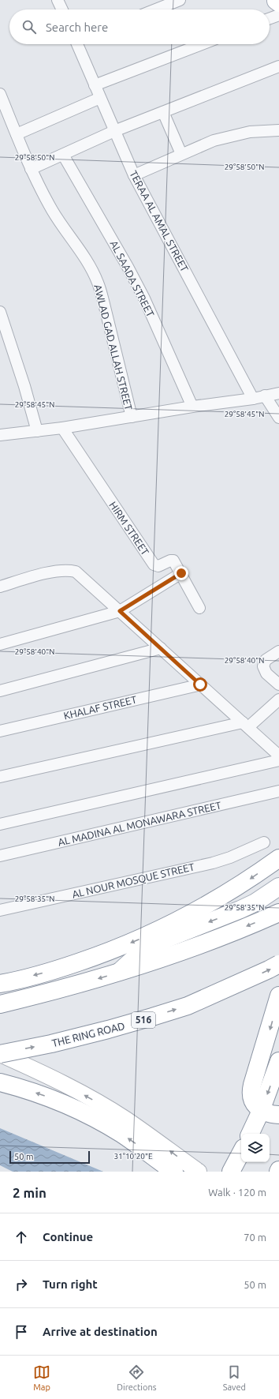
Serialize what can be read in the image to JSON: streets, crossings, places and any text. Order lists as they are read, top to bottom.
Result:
{
  "streets": {
    "main road": ["516", "THE RING ROAD"],
    "street": [
      "TERAA AL AMAL STREET",
      "AL SAADA STREET",
      "AWLAD GAD ALLAH STREET",
      "HIRM STREET",
      "KHALAF STREET",
      "AL MADINA AL MONAWARA STREET",
      "AL NOUR MOSQUE STREET"
    ]
  },
  "scale_bar": "50 m",
  "page": {
    "search": "Search here",
    "scale": "50 m",
    "heading": ["2 min", "Walk · 120 m"],
    "list": [
      ["Continue", "70 m"],
      ["Turn right", "50 m"],
      "Arrive at destination"
    ],
    "nav": ["Map", "Directions", "Saved"]
  },
  "coordinates": [
    "29°58'50\"N",
    "29°58'45\"N",
    "29°58'40\"N",
    "29°58'35\"N",
    "31°10'20\"E"
  ]
}
